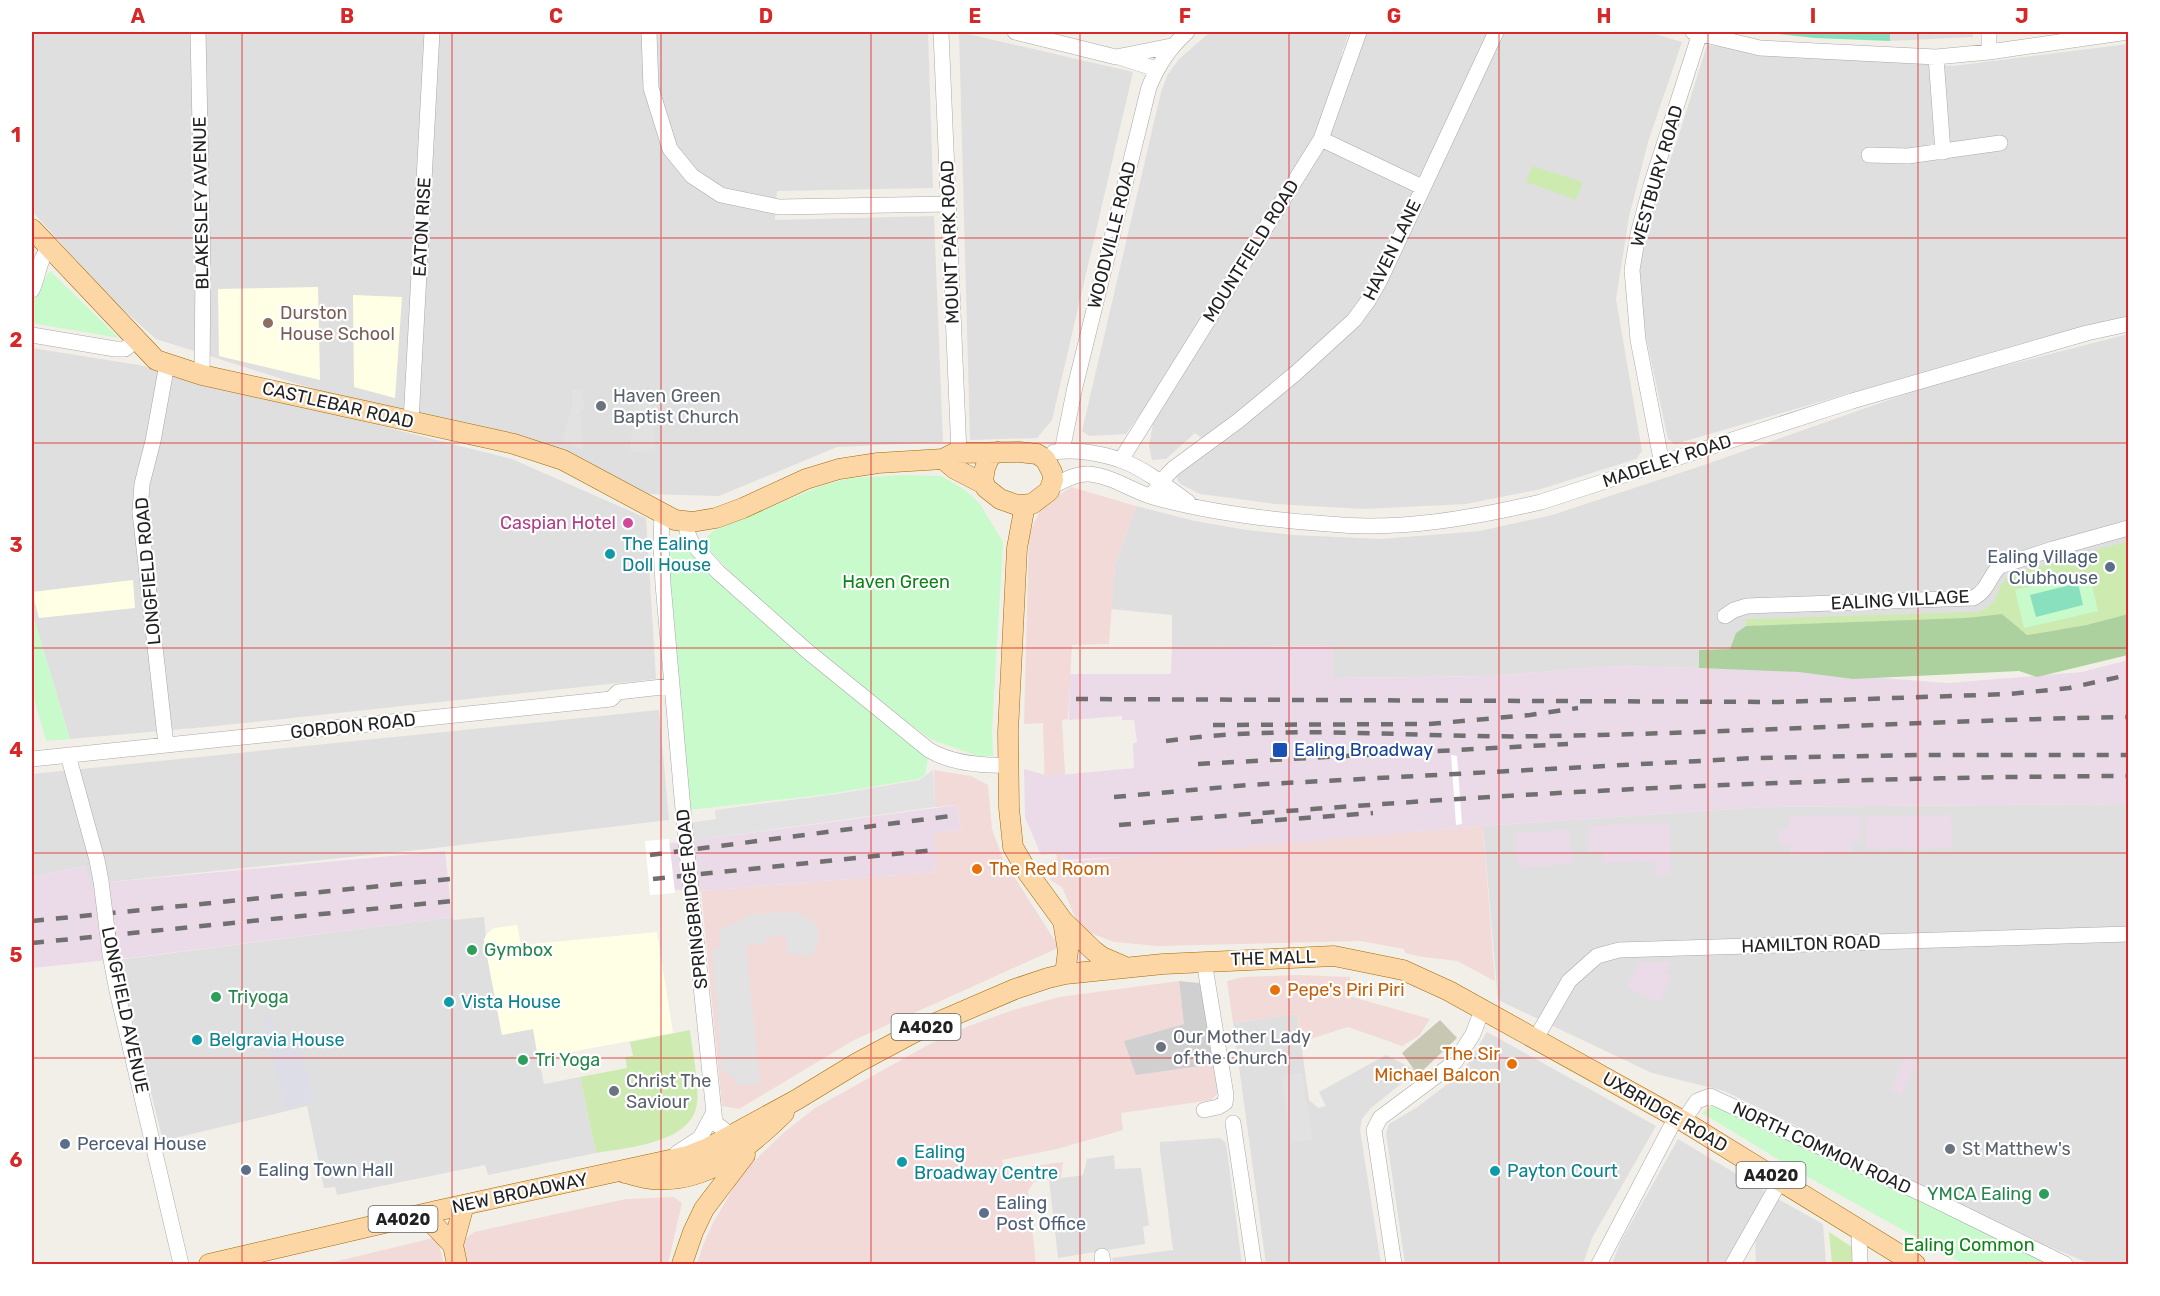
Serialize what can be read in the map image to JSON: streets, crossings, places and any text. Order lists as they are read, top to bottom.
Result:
{
  "streets": {
    "main road": [
      "CASTLEBAR ROAD",
      "THE MALL",
      "A4020",
      "UXBRIDGE ROAD",
      "NEW BROADWAY"
    ],
    "street": [
      "WESTBURY ROAD",
      "BLAKESLEY AVENUE",
      "EATON RISE",
      "WOODVILLE ROAD",
      "MOUNT PARK ROAD",
      "HAVEN LANE",
      "MOUNTFIELD ROAD",
      "MADELEY ROAD",
      "LONGFIELD ROAD",
      "EALING VILLAGE",
      "GORDON ROAD",
      "SPRINGBRIDGE ROAD",
      "HAMILTON ROAD",
      "LONGFIELD AVENUE",
      "NORTH COMMON ROAD"
    ]
  },
  "crossings": [
    ["WESTBURY ROAD", "MADELEY ROAD"],
    ["BLAKESLEY AVENUE", "CASTLEBAR ROAD"],
    ["EATON RISE", "CASTLEBAR ROAD"],
    ["WOODVILLE ROAD", "MADELEY ROAD"],
    ["HAVEN LANE", "MADELEY ROAD"],
    ["MOUNTFIELD ROAD", "MADELEY ROAD"],
    ["CASTLEBAR ROAD", "LONGFIELD ROAD"],
    ["LONGFIELD ROAD", "GORDON ROAD"],
    ["GORDON ROAD", "SPRINGBRIDGE ROAD"],
    ["GORDON ROAD", "LONGFIELD AVENUE"],
    ["HAMILTON ROAD", "UXBRIDGE ROAD"],
    ["THE MALL", "A4020"],
    ["THE MALL", "UXBRIDGE ROAD"],
    ["A4020", "NEW BROADWAY"],
    ["UXBRIDGE ROAD", "NORTH COMMON ROAD"]
  ],
  "parks": ["Haven Green", "Ealing Common"],
  "places": {
    "other": [
      "Durston House School",
      "Haven Green Baptist Church",
      "Caspian Hotel",
      "The Ealing Doll House",
      "Ealing Village Clubhouse",
      "The Red Room",
      "Gymbox",
      "Pepe's Piri Piri",
      "Triyoga",
      "Vista House",
      "Belgravia House",
      "Our Mother Lady of the Church",
      "Tri Yoga",
      "The Sir Michael Balcon",
      "Christ The Saviour",
      "Perceval House",
      "St Matthew's",
      "Ealing Broadway Centre",
      "Ealing Town Hall",
      "Payton Court",
      "YMCA Ealing",
      "Ealing Post Office"
    ],
    "transit": ["Ealing Broadway"]
  },
  "grid": {
    "columns": [
      "A",
      "B",
      "C",
      "D",
      "E",
      "F",
      "G",
      "H",
      "I",
      "J"
    ],
    "rows": [
      "1",
      "2",
      "3",
      "4",
      "5",
      "6"
    ]
  }
}
